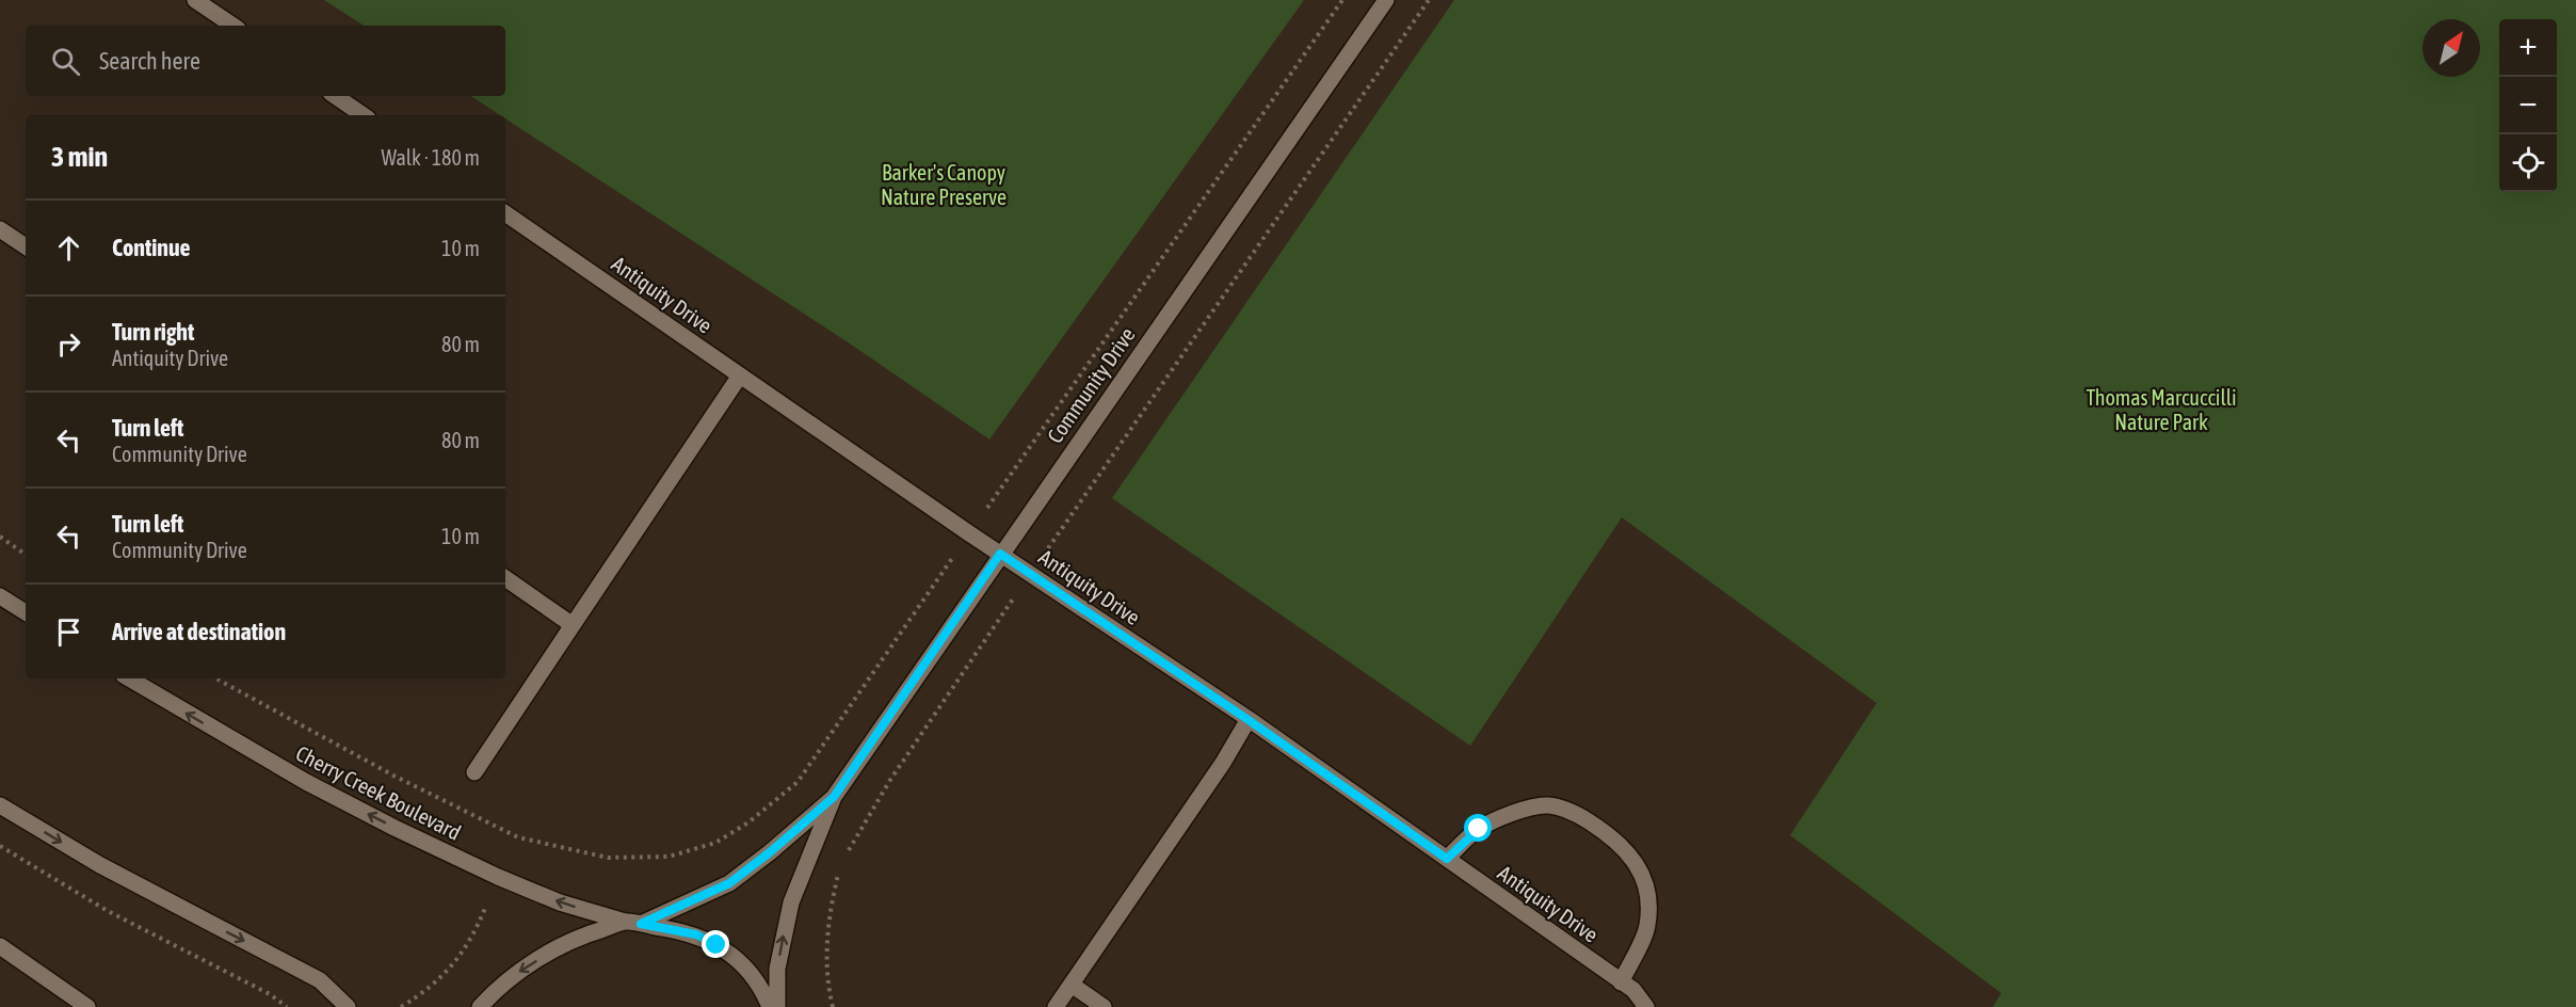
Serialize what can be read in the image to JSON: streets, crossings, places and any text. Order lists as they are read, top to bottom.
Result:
{
  "streets": {
    "street": ["Antiquity Drive", "Community Drive", "Cherry Creek Boulevard"]
  },
  "crossings": [
    ["Antiquity Drive", "Community Drive"],
    ["Community Drive", "Cherry Creek Boulevard"]
  ],
  "one_way": ["Cherry Creek Boulevard"],
  "parks": ["Barker's Canopy Nature Preserve", "Thomas Marcuccilli Nature Park"],
  "north": "top right",
  "page": {
    "map_buttons": ["+", "−"],
    "search": "Search here",
    "heading": ["3 min", "Walk · 180 m"],
    "list": [
      ["Continue", "10 m"],
      ["Turn right", "Antiquity Drive", "80 m"],
      ["Turn left", "Community Drive", "80 m"],
      ["Turn left", "Community Drive", "10 m"],
      "Arrive at destination"
    ]
  }
}
